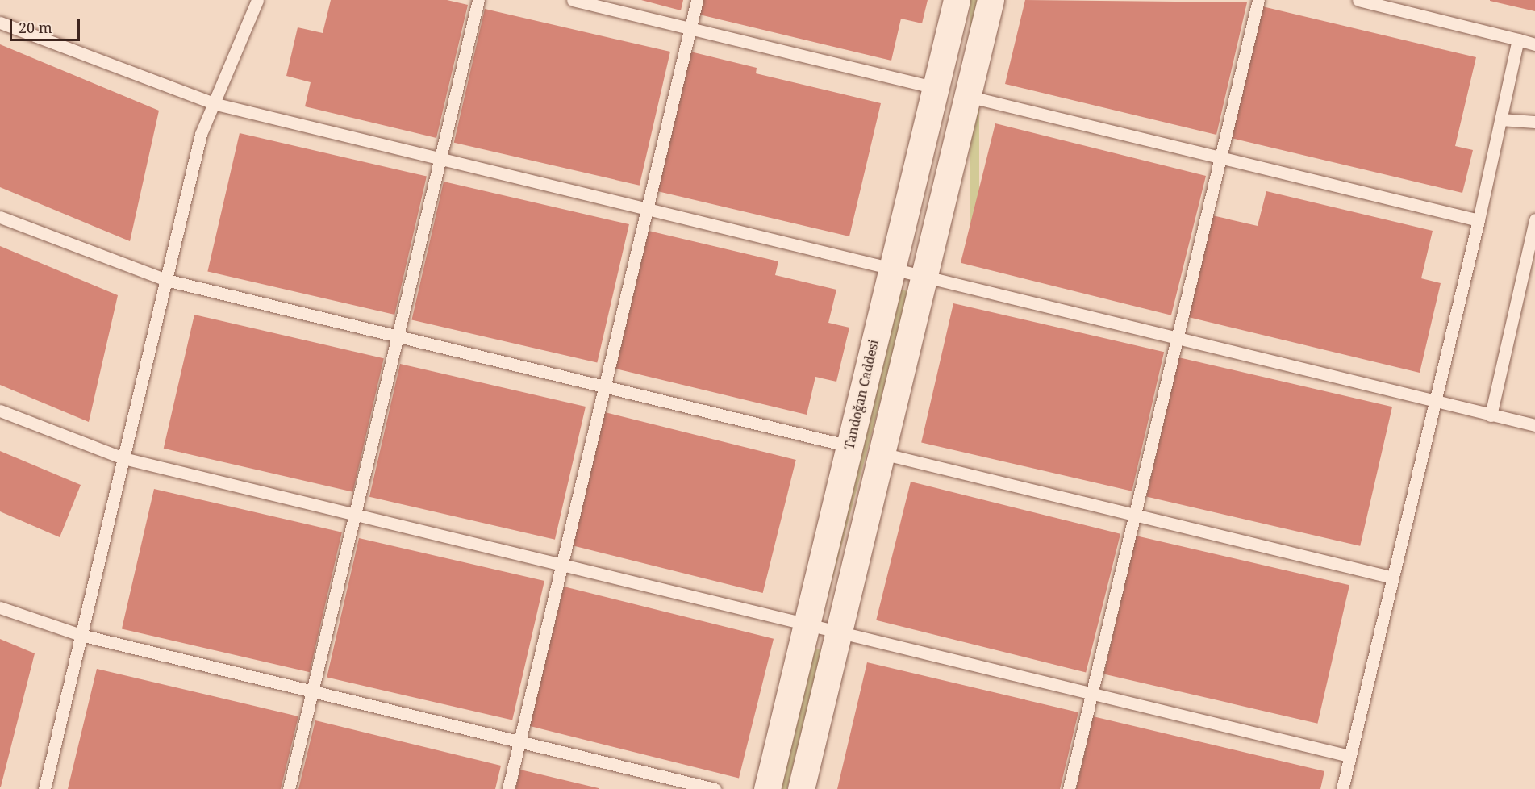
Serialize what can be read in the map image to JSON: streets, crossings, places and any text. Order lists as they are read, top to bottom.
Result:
{
  "streets": {
    "street": ["Tandoğan Caddesi"]
  },
  "scale_bar": "20 m"
}
